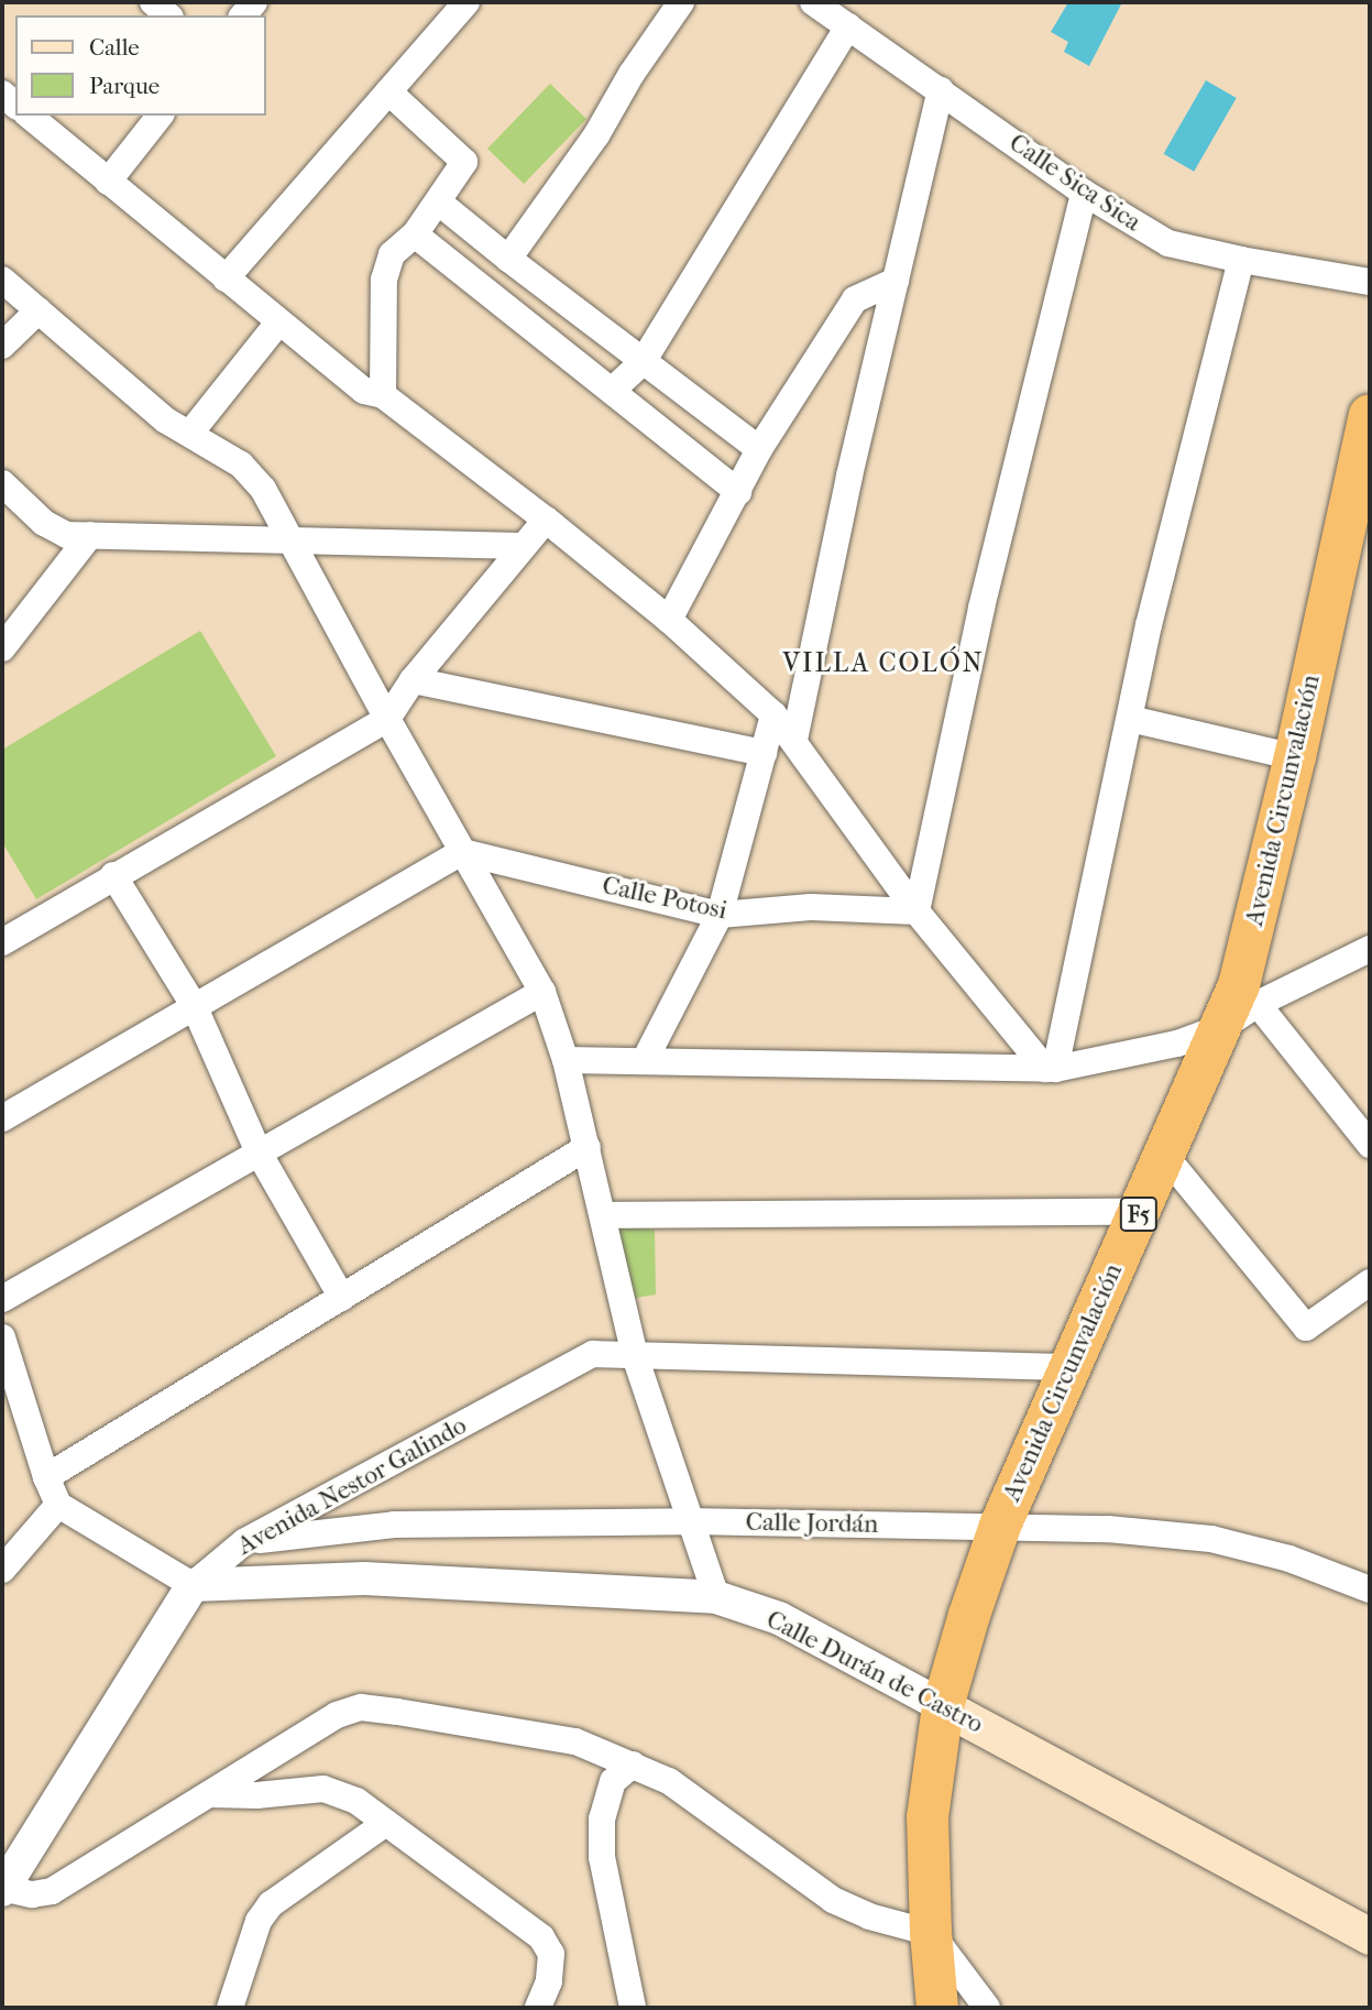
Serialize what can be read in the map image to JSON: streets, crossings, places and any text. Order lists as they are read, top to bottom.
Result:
{
  "streets": {
    "highway": ["Avenida Circunvalación", "F5"],
    "main road": ["Calle Durán de Castro"],
    "street": [
      "Calle Sica Sica",
      "Calle Potosi",
      "Avenida Nestor Galindo",
      "Calle Jordán"
    ]
  },
  "crossings": [
    ["Avenida Circunvalación", "Avenida Nestor Galindo"],
    ["Avenida Circunvalación", "Calle Jordán"],
    ["Avenida Circunvalación", "Calle Durán de Castro"],
    ["Avenida Nestor Galindo", "Calle Jordán"],
    ["Avenida Nestor Galindo", "Calle Durán de Castro"]
  ],
  "districts": ["VILLA COLÓN"],
  "legend": ["Calle", "Parque"]
}
